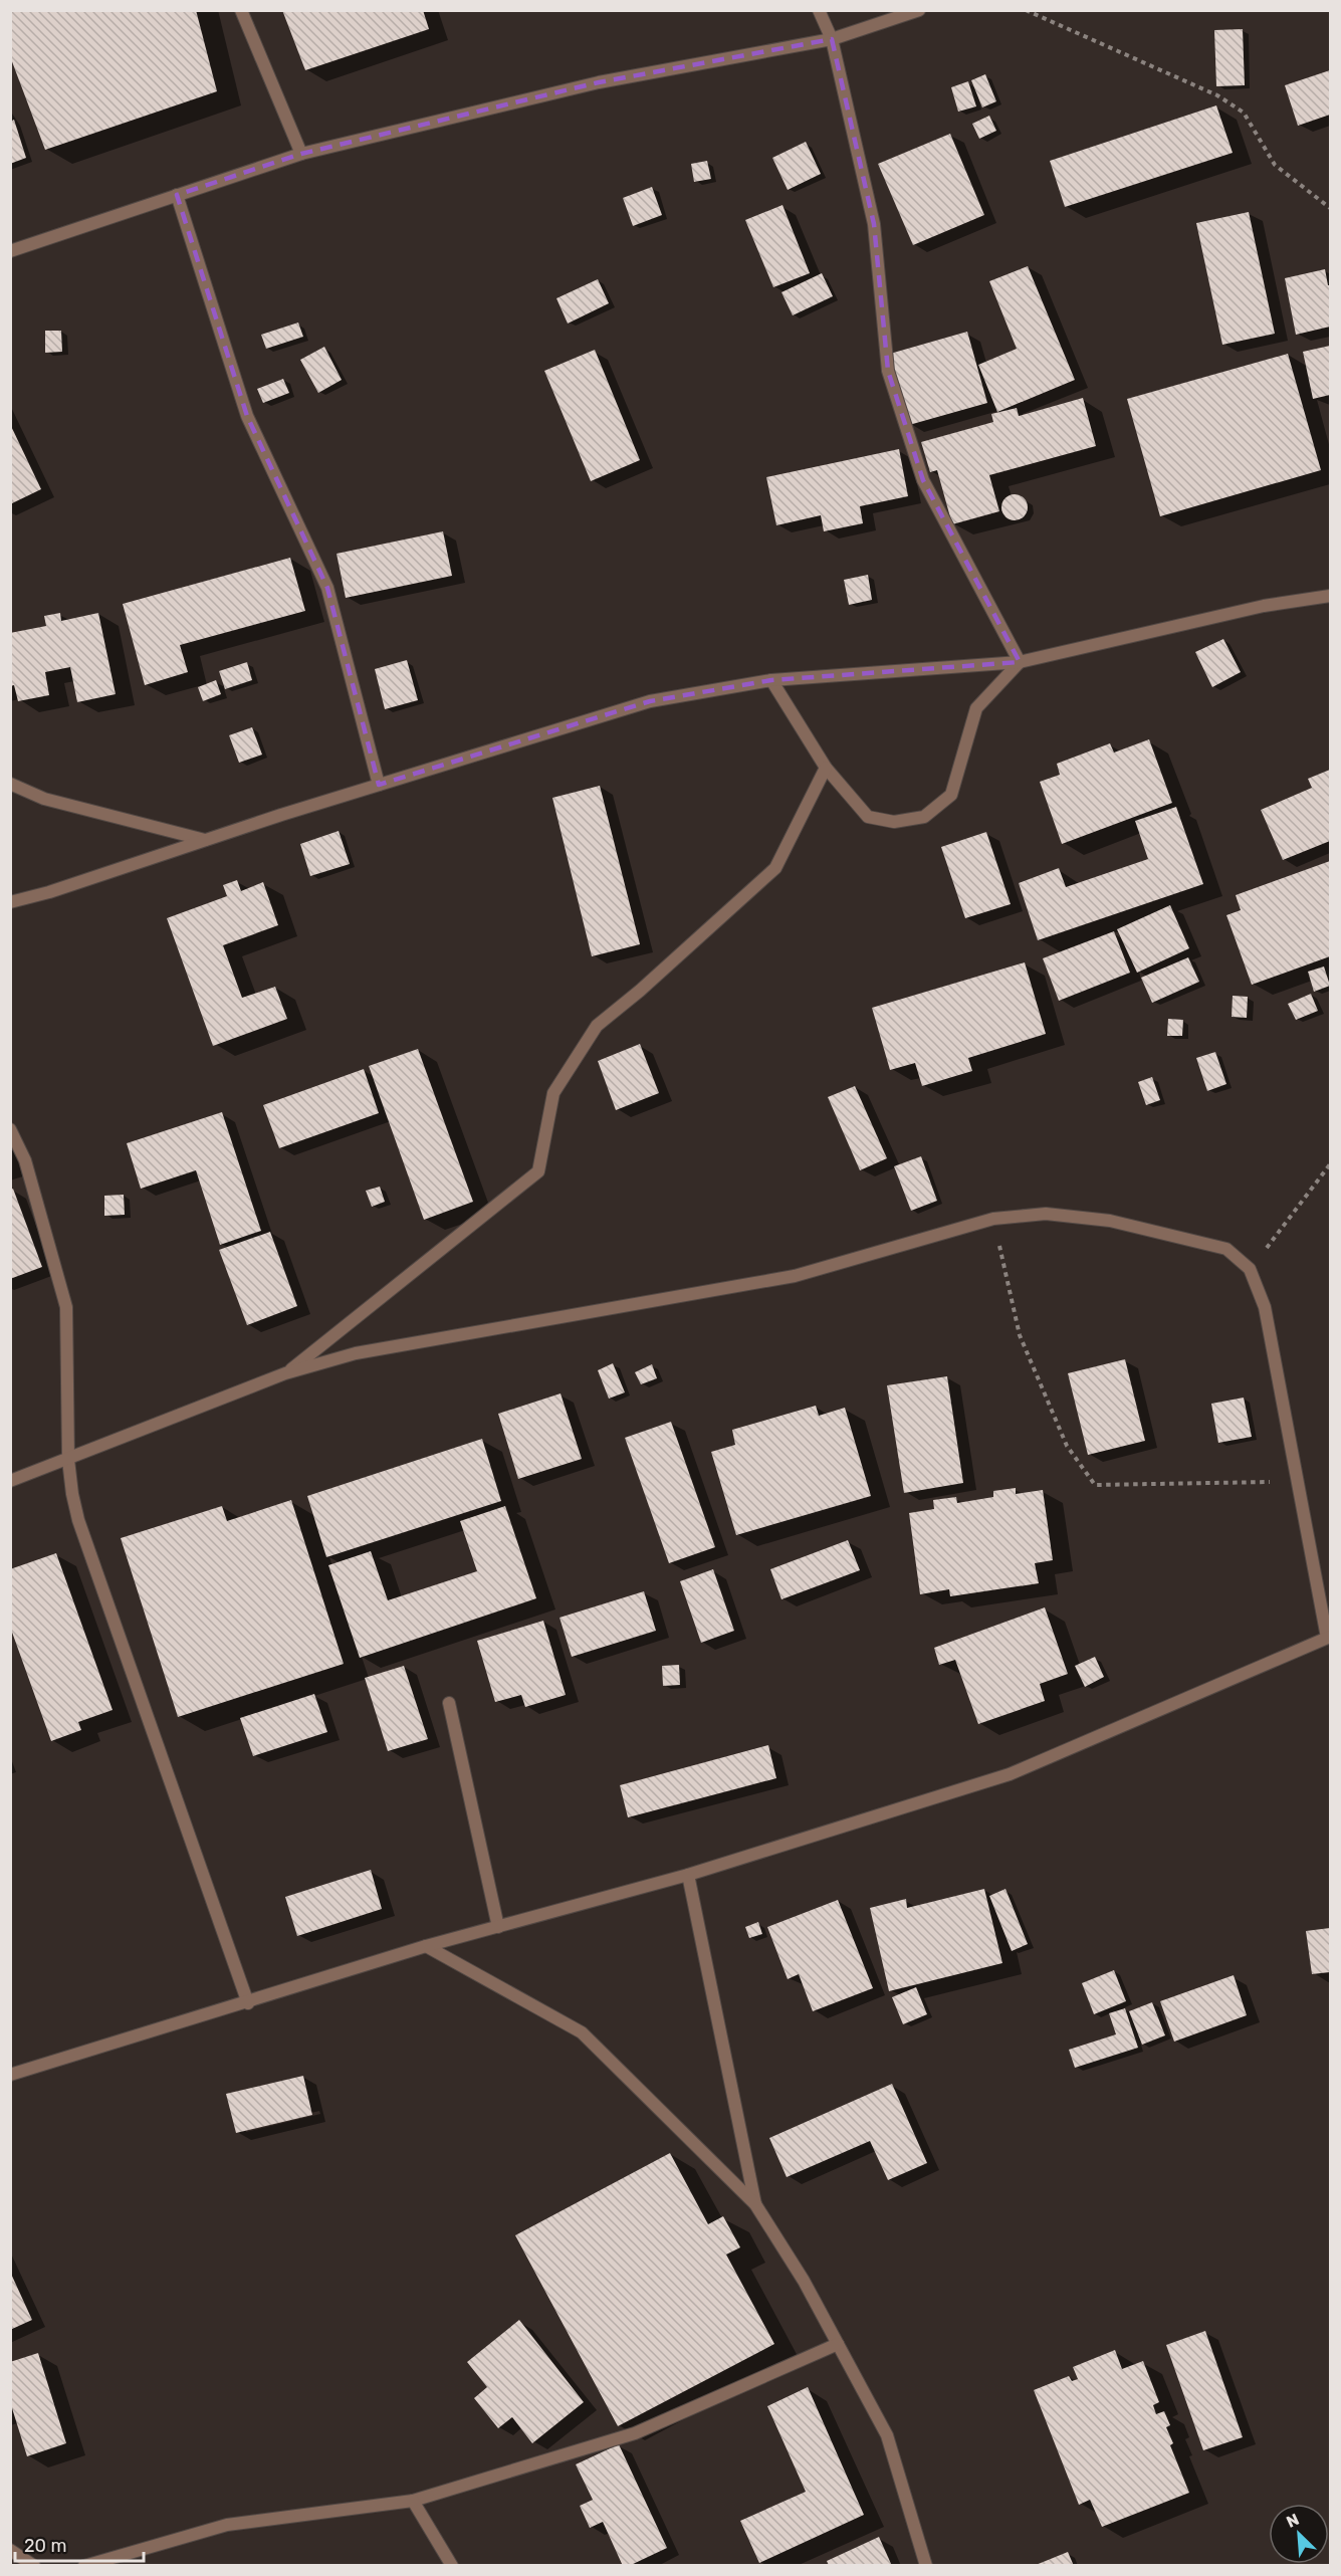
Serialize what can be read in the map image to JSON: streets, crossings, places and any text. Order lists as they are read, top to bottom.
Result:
{
  "scale_bar": "20 m",
  "north": "top left"
}
